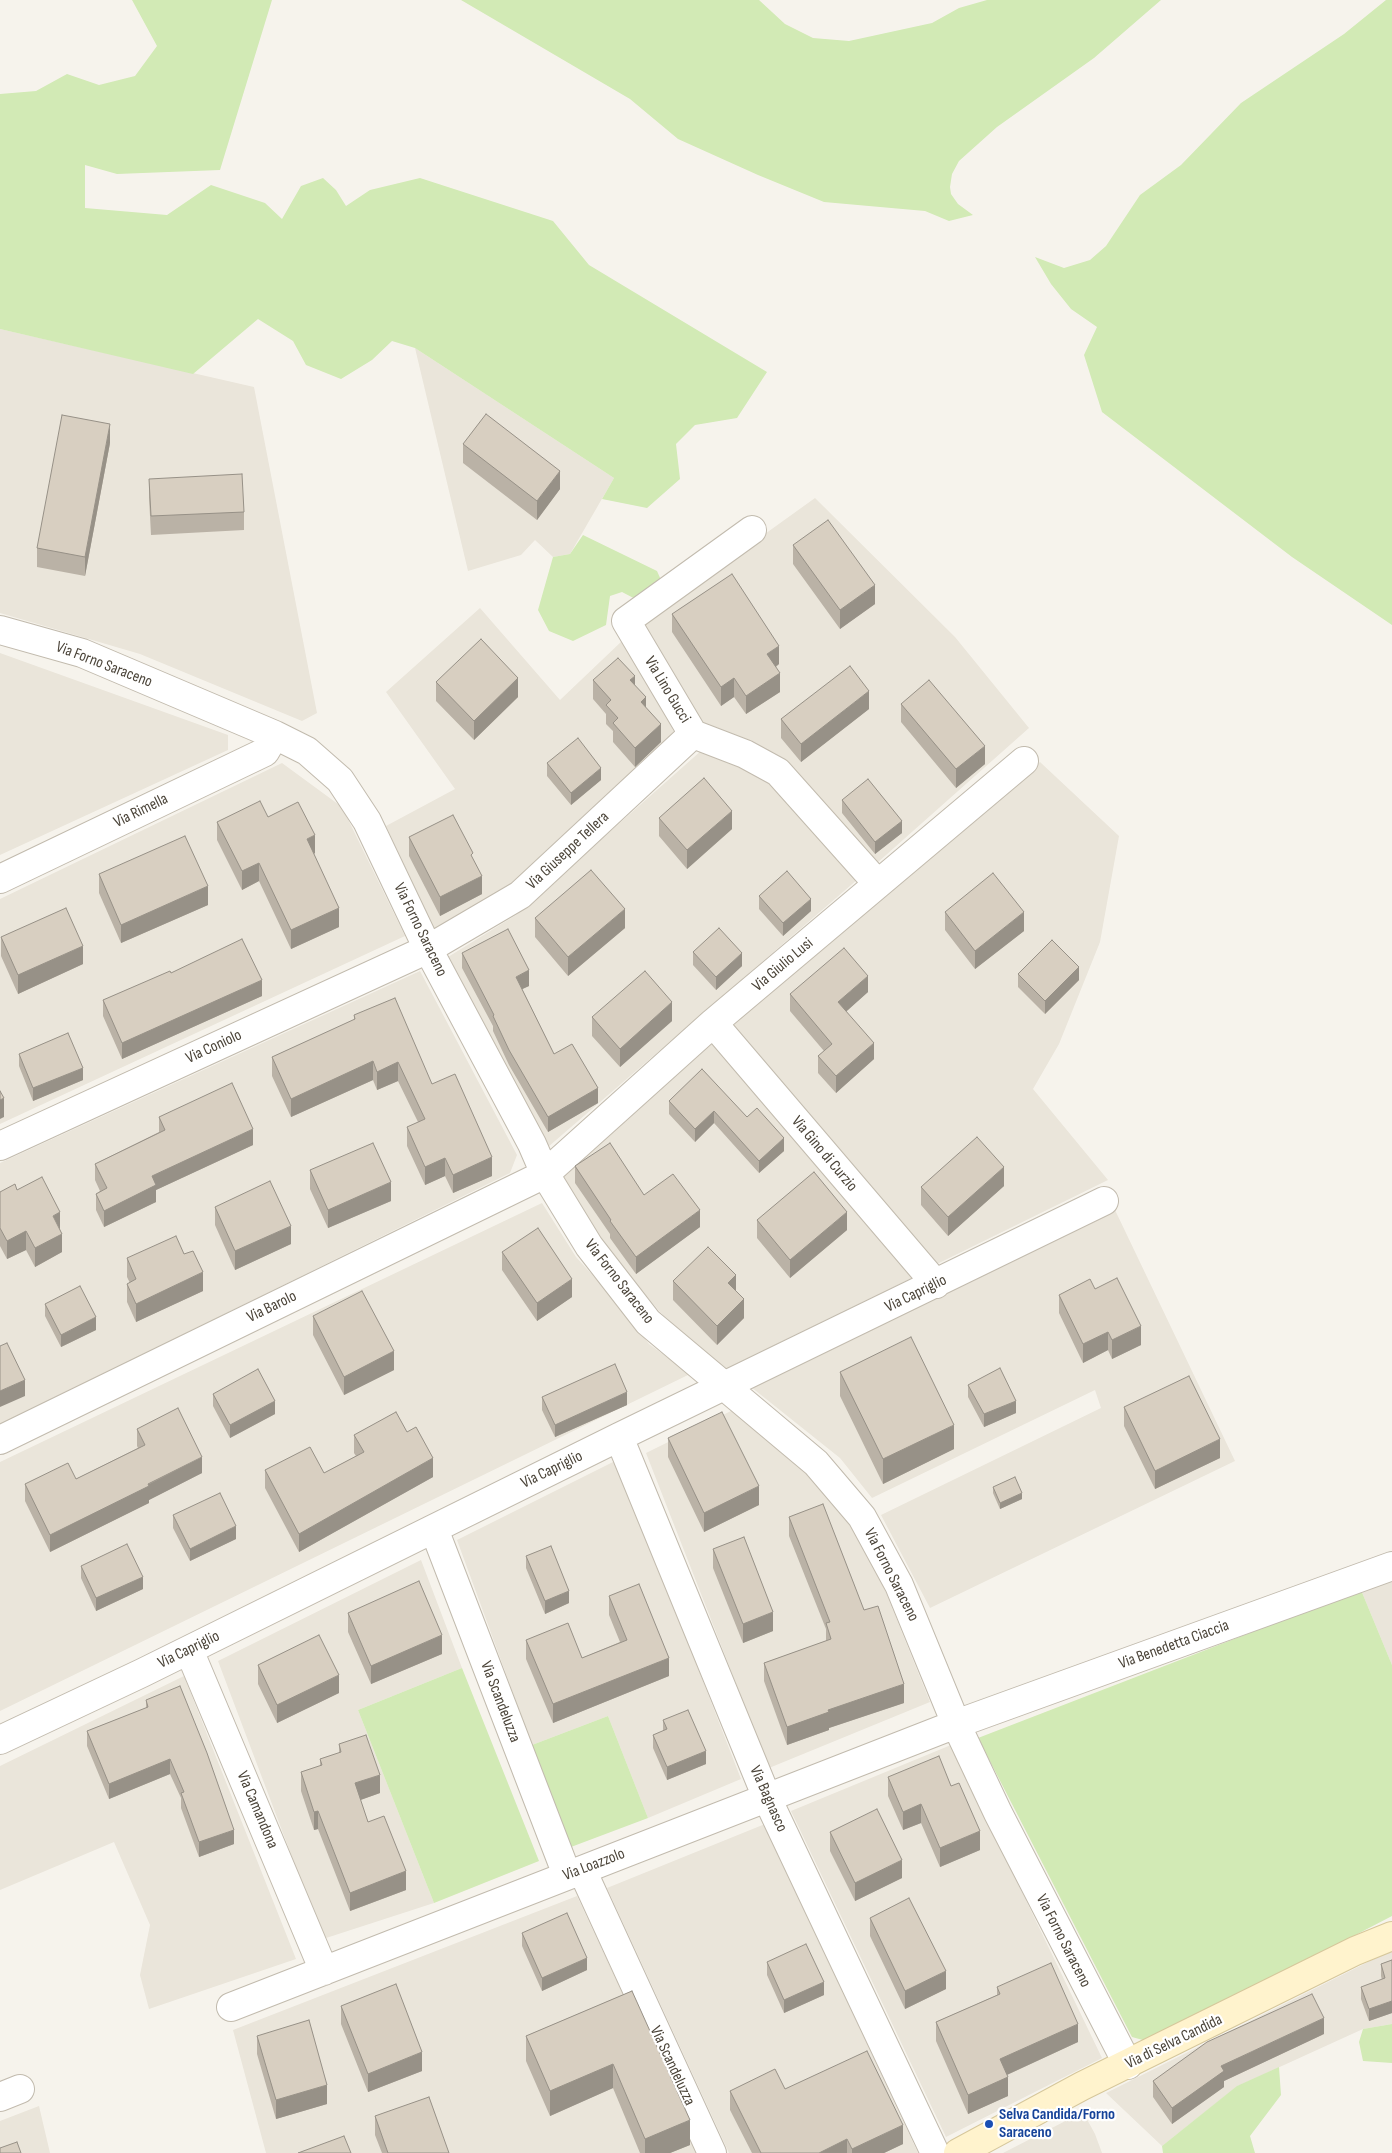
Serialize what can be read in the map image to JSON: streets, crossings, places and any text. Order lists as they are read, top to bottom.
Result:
{
  "streets": {
    "street": [
      "Via Forno Saraceno",
      "Via Lino Gucci",
      "Via Rimella",
      "Via Giuseppe Tellera",
      "Via Giulio Lusi",
      "Via Coniolo",
      "Via Gino di Curzio",
      "Via Capriglio",
      "Via Barolo",
      "Via Benedetta Ciaccia",
      "Via Scandeluzza",
      "Via Bagnasco",
      "Via Camandona",
      "Via Loazzolo",
      "Via di Selva Candida"
    ]
  },
  "crossings": [
    ["Via Forno Saraceno", "Via Rimella"],
    ["Via Forno Saraceno", "Via Giuseppe Tellera"],
    ["Via Forno Saraceno", "Via Giulio Lusi"],
    ["Via Forno Saraceno", "Via Coniolo"],
    ["Via Forno Saraceno", "Via Capriglio"],
    ["Via Forno Saraceno", "Via Barolo"],
    ["Via Forno Saraceno", "Via Benedetta Ciaccia"],
    ["Via Forno Saraceno", "Via Loazzolo"],
    ["Via Forno Saraceno", "Via di Selva Candida"],
    ["Via Lino Gucci", "Via Giuseppe Tellera"],
    ["Via Lino Gucci", "Via Giulio Lusi"],
    ["Via Giuseppe Tellera", "Via Coniolo"],
    ["Via Giulio Lusi", "Via Gino di Curzio"],
    ["Via Giulio Lusi", "Via Barolo"],
    ["Via Gino di Curzio", "Via Capriglio"],
    ["Via Capriglio", "Via Scandeluzza"],
    ["Via Capriglio", "Via Bagnasco"],
    ["Via Capriglio", "Via Camandona"],
    ["Via Benedetta Ciaccia", "Via Loazzolo"],
    ["Via Scandeluzza", "Via Loazzolo"],
    ["Via Bagnasco", "Via Loazzolo"],
    ["Via Camandona", "Via Loazzolo"]
  ],
  "places": ["Selva Candida/Forno Saraceno"]
}
